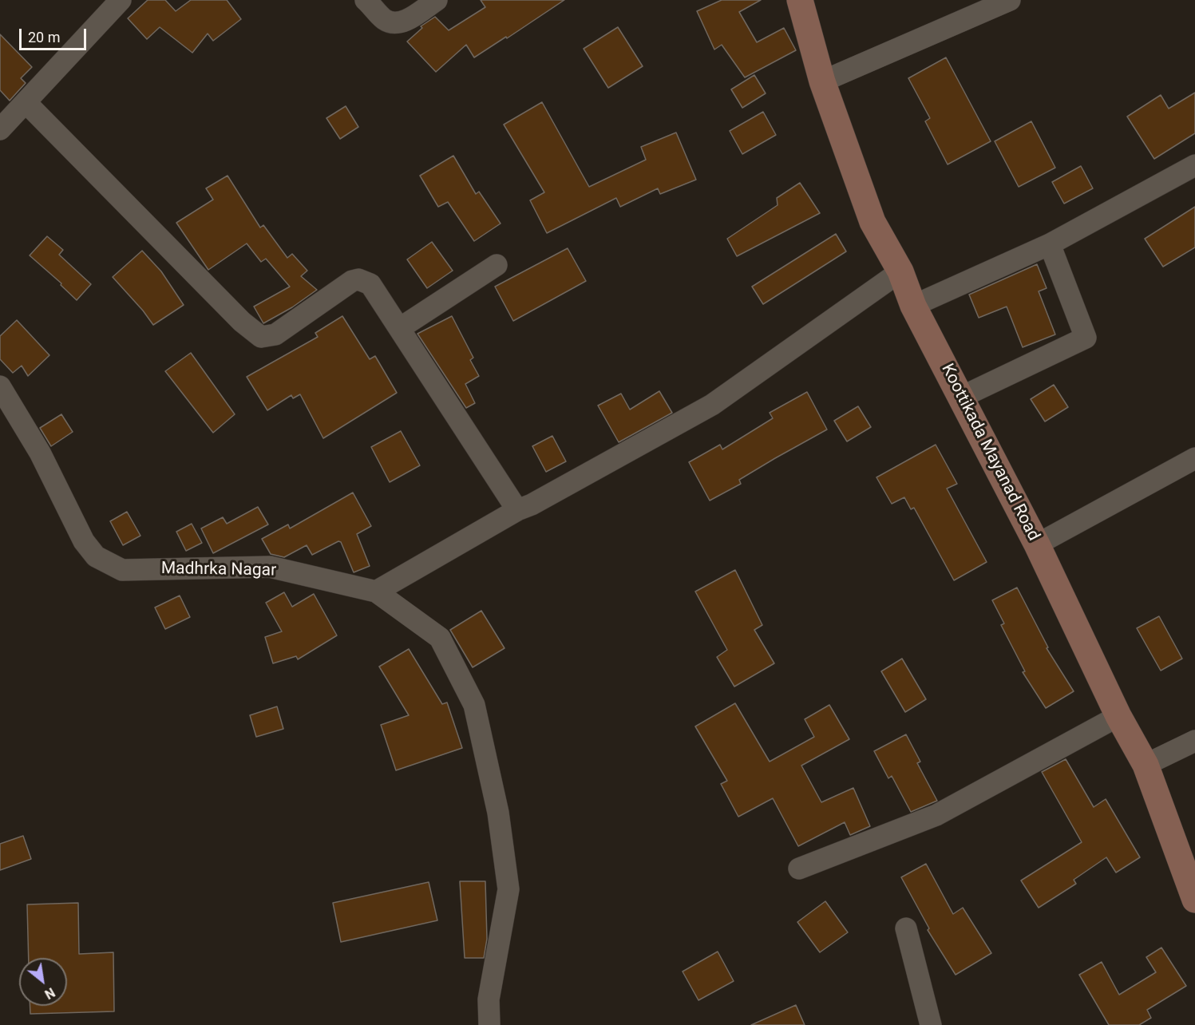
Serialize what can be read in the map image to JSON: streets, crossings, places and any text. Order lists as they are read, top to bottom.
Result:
{
  "streets": {
    "main road": ["Koottikada Mayanad Road"],
    "street": ["Madhrka Nagar"]
  },
  "scale_bar": "20 m",
  "north": "bottom right"
}
